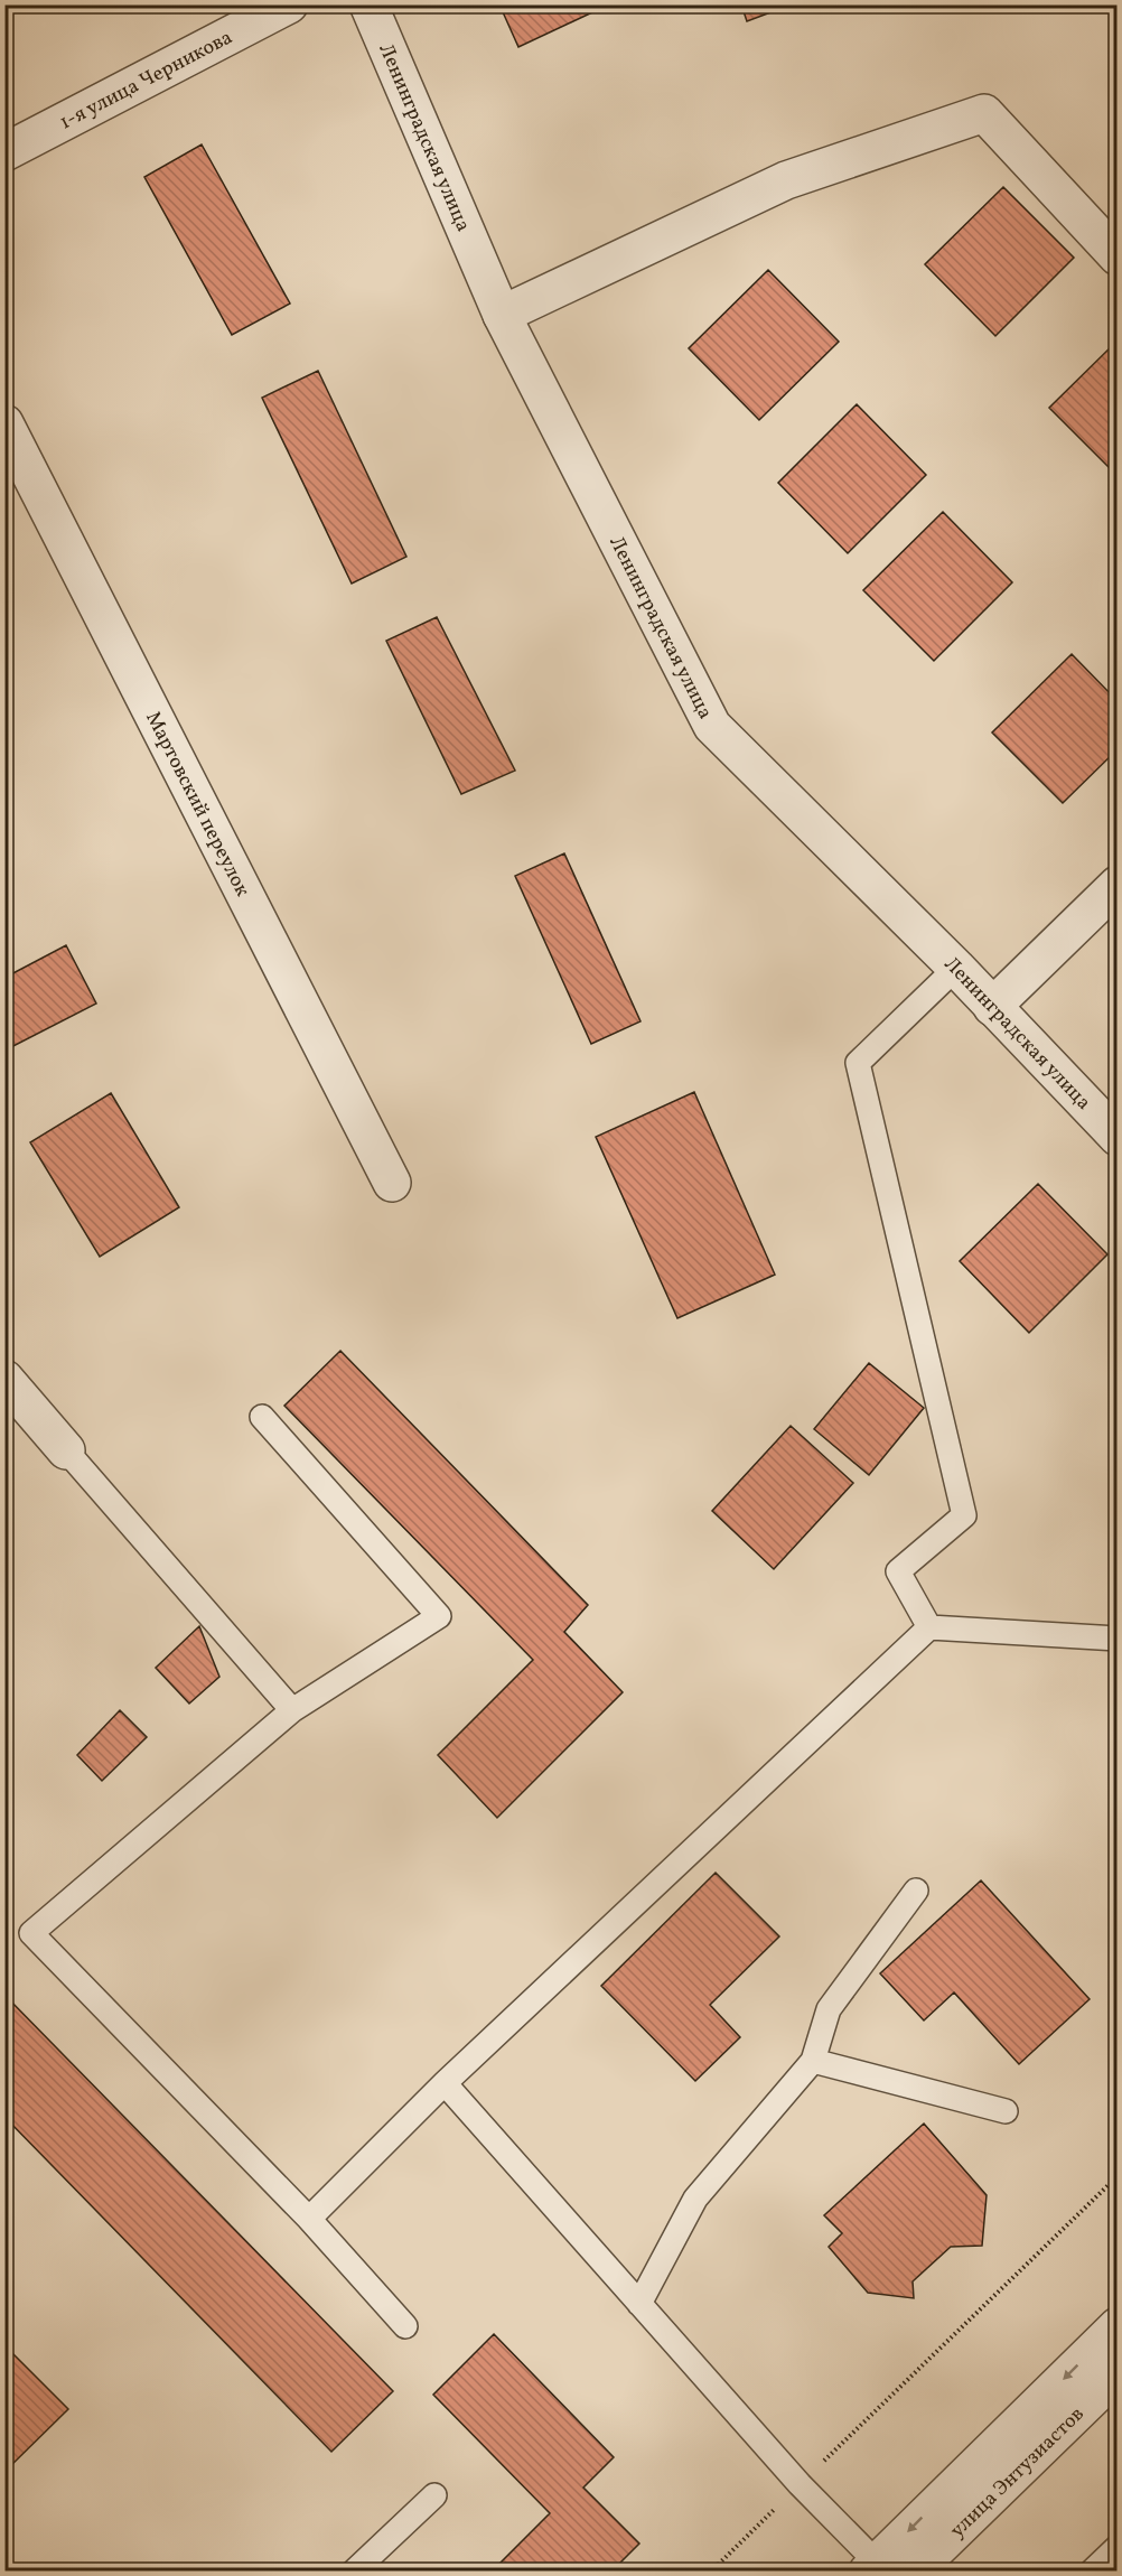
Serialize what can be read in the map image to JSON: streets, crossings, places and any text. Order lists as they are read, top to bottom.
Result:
{
  "streets": {
    "street": [
      "1-я улица Черникова",
      "Ленинградская улица",
      "Мартовский переулок",
      "улица Энтузиастов"
    ]
  }
}
